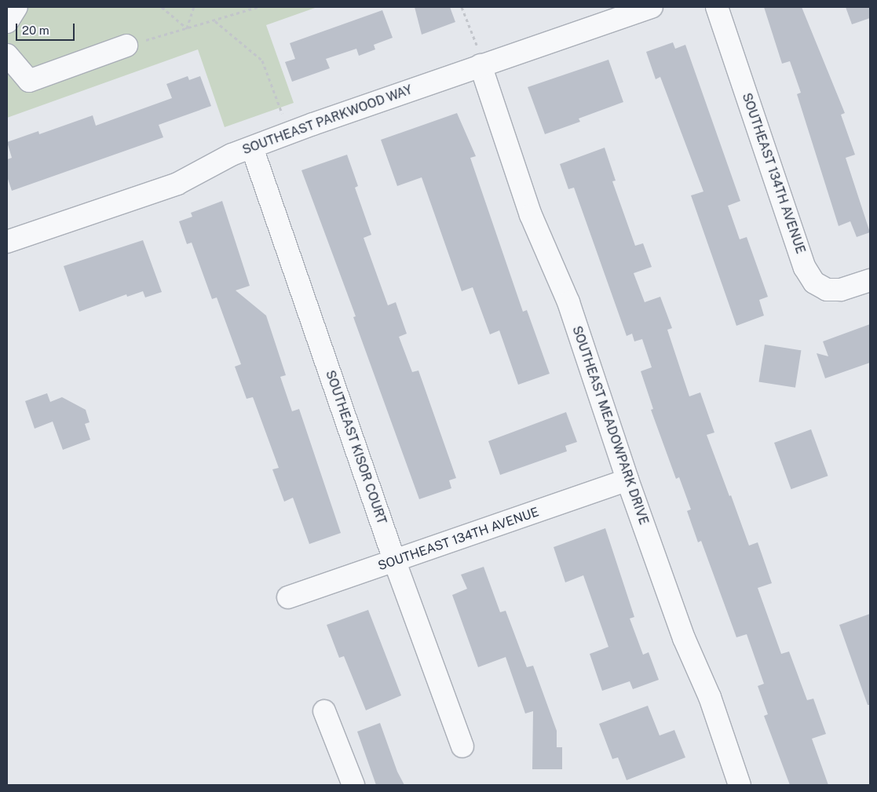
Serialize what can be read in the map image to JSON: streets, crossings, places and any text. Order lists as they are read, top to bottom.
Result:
{
  "streets": {
    "street": [
      "SOUTHEAST PARKWOOD WAY",
      "SOUTHEAST 134TH AVENUE",
      "SOUTHEAST MEADOWPARK DRIVE",
      "SOUTHEAST KISOR COURT"
    ]
  },
  "crossings": [
    ["SOUTHEAST PARKWOOD WAY", "SOUTHEAST MEADOWPARK DRIVE"],
    ["SOUTHEAST PARKWOOD WAY", "SOUTHEAST KISOR COURT"],
    ["SOUTHEAST 134TH AVENUE", "SOUTHEAST MEADOWPARK DRIVE"],
    ["SOUTHEAST 134TH AVENUE", "SOUTHEAST KISOR COURT"]
  ],
  "scale_bar": "20 m"
}
